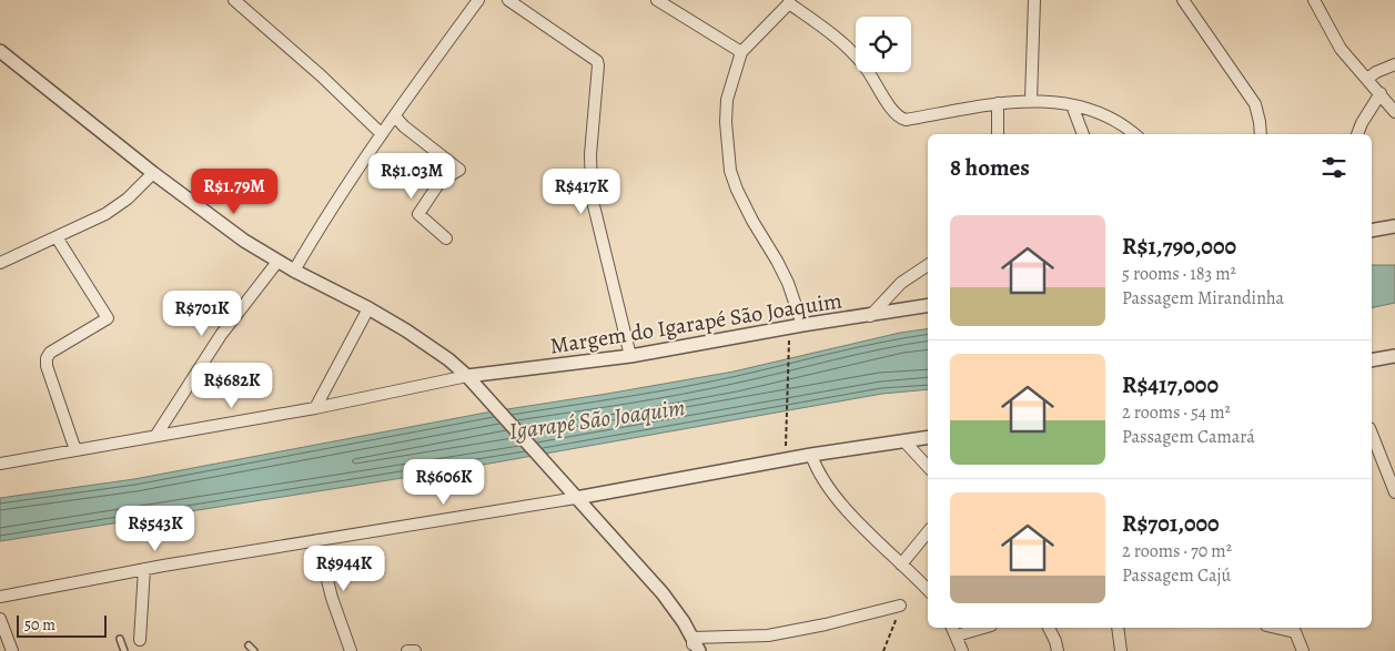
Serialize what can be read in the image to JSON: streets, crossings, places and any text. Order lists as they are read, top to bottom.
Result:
{
  "streets": {
    "street": ["Margem do Igarapé São Joaquim"]
  },
  "water": ["Igarapé São Joaquim"],
  "scale_bar": "50 m",
  "page": {
    "heading": "8 homes",
    "price": [
      "R$1.03M",
      "R$1.79M",
      "R$417K",
      "R$701K",
      "R$682K",
      "R$606K",
      "R$543K",
      "R$944K"
    ],
    "list": [
      {
        "name": "R$1,790,000",
        "note": "5 rooms · 183 m² · Passagem Mirandinha"
      },
      {
        "name": "R$417,000",
        "note": "2 rooms · 54 m² · Passagem Camará"
      },
      {
        "name": "R$701,000",
        "note": "2 rooms · 70 m² · Passagem Cajú"
      }
    ],
    "scale": "50 m"
  }
}
